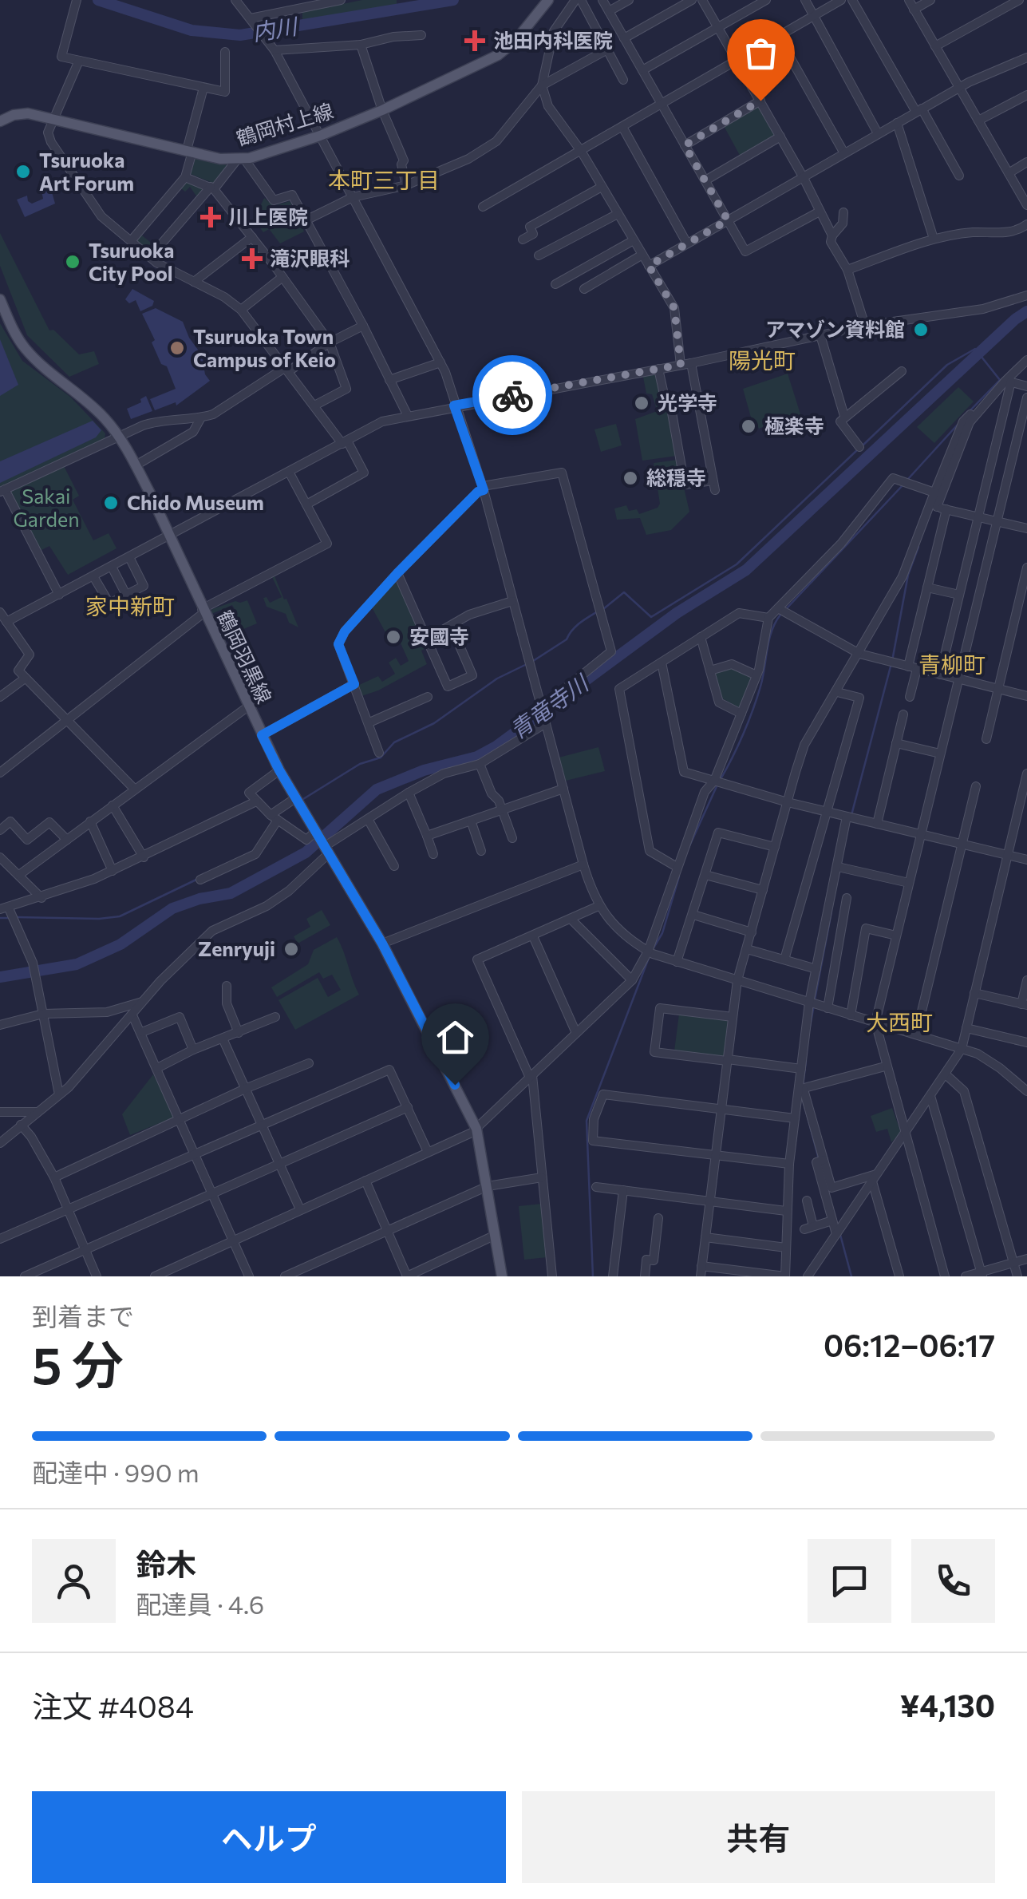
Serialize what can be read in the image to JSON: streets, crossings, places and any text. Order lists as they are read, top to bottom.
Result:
{
  "streets": {
    "main road": ["鶴岡村上線", "鶴岡羽黒線"]
  },
  "districts": [
    "本町三丁目",
    "陽光町",
    "家中新町",
    "青柳町",
    "大西町"
  ],
  "water": ["内川", "青竜寺川"],
  "parks": ["Sakai Garden"],
  "places": {
    "health": ["池田内科医院", "川上医院", "滝沢眼科"],
    "other": [
      "Tsuruoka Art Forum",
      "Tsuruoka City Pool",
      "アマゾン資料館",
      "Tsuruoka Town Campus of Keio",
      "光学寺",
      "極楽寺",
      "総穏寺",
      "Chido Museum",
      "安國寺",
      "Zenryuji"
    ]
  },
  "page": {
    "heading": ["5 分", "到着まで", "06:12–06:17"],
    "panel": [
      "鈴木",
      "配達員 · 4.6",
      "注文 #4084",
      "¥4,130"
    ],
    "bar": "配達中 · 990 m",
    "buttons": ["ヘルプ", "共有"]
  }
}
